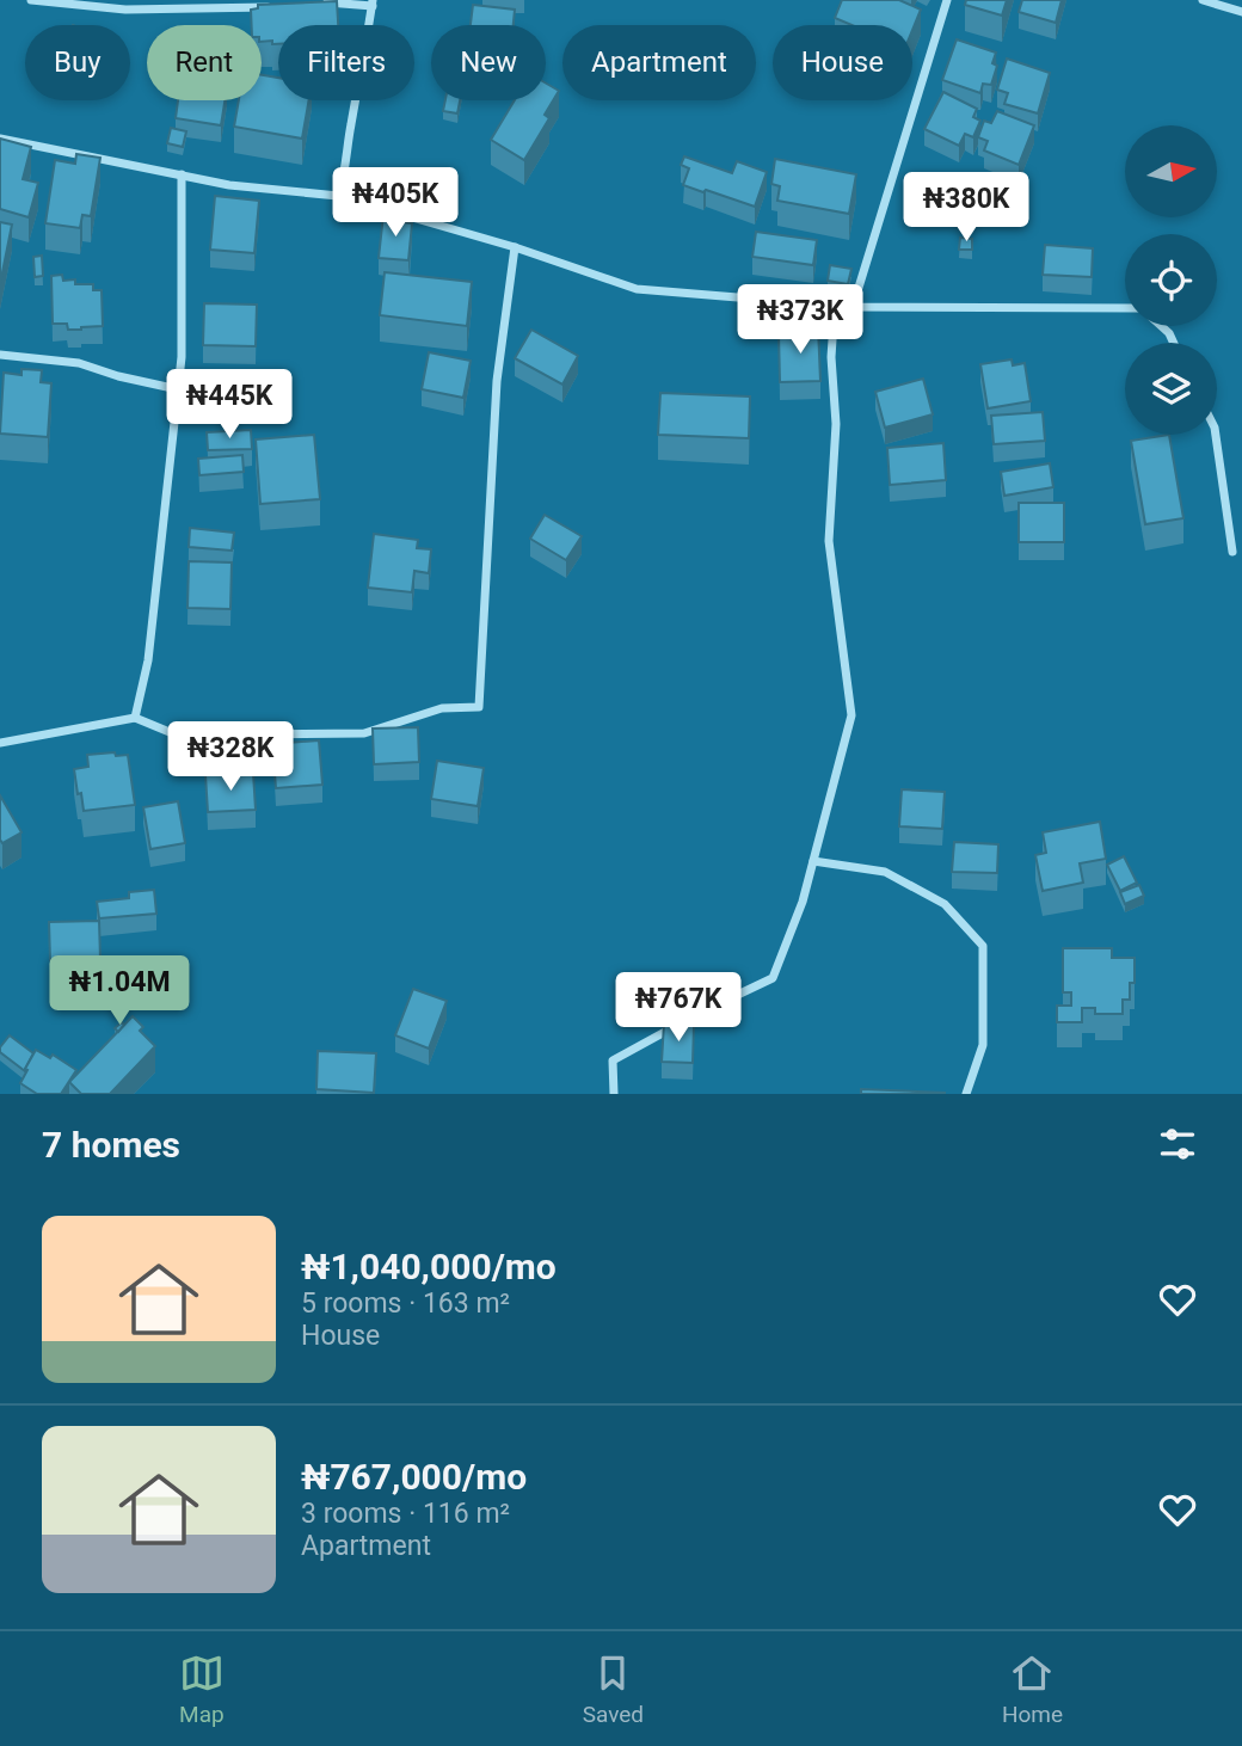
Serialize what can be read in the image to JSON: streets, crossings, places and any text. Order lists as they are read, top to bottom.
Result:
{
  "north": "right",
  "page": {
    "chip": [
      "Buy",
      "Rent",
      "Filters",
      "New",
      "Apartment",
      "House"
    ],
    "price": [
      "₦405K",
      "₦380K",
      "₦373K",
      "₦445K",
      "₦328K",
      "₦1.04M",
      "₦767K"
    ],
    "heading": "7 homes",
    "list": [
      {
        "name": "₦1,040,000/mo",
        "note": "5 rooms · 163 m² · House"
      },
      {
        "name": "₦767,000/mo",
        "note": "3 rooms · 116 m² · Apartment"
      }
    ],
    "tabs": ["Map", "Saved", "Home"]
  }
}
